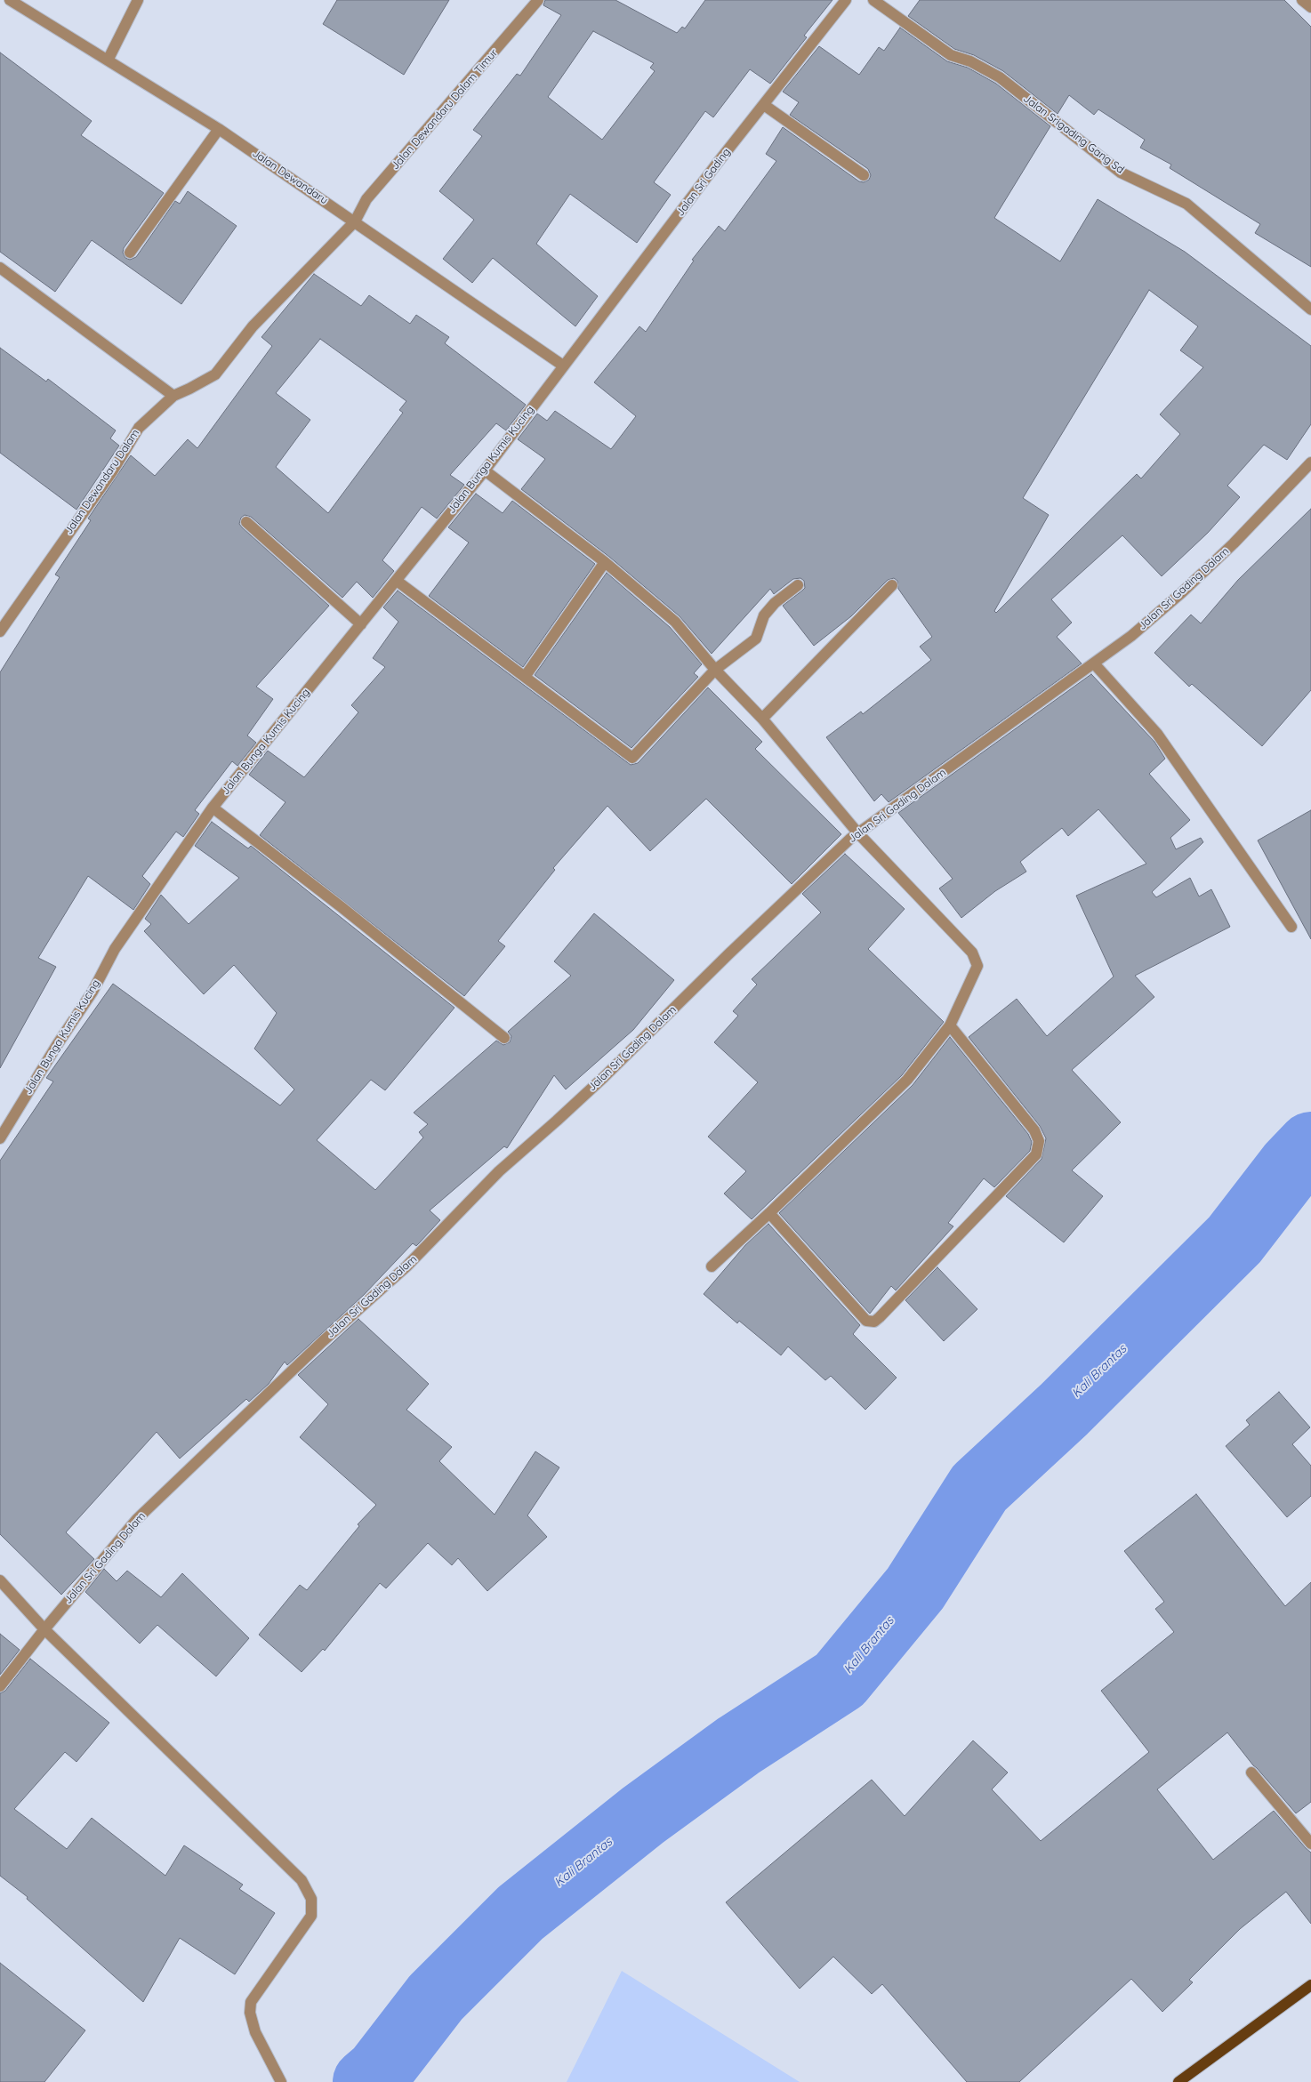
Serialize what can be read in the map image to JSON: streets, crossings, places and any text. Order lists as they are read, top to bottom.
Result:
{
  "streets": {
    "street": [
      "Jalan Dewandaru Dalam Timur",
      "Jalan Srigading Gang Sd",
      "Jalan Dewandaru",
      "Jalan Sri Gading",
      "Jalan Bunga Kumis Kucing",
      "Jalan Dewandaru Dalam",
      "Jalan Sri Gading Dalam"
    ]
  },
  "crossings": [
    ["Jalan Dewandaru Dalam Timur", "Jalan Dewandaru"],
    ["Jalan Dewandaru Dalam Timur", "Jalan Dewandaru Dalam"],
    ["Jalan Dewandaru", "Jalan Sri Gading"],
    ["Jalan Dewandaru", "Jalan Bunga Kumis Kucing"],
    ["Jalan Dewandaru", "Jalan Dewandaru Dalam"],
    ["Jalan Sri Gading", "Jalan Bunga Kumis Kucing"]
  ],
  "water": ["Kali Brantas"]
}
